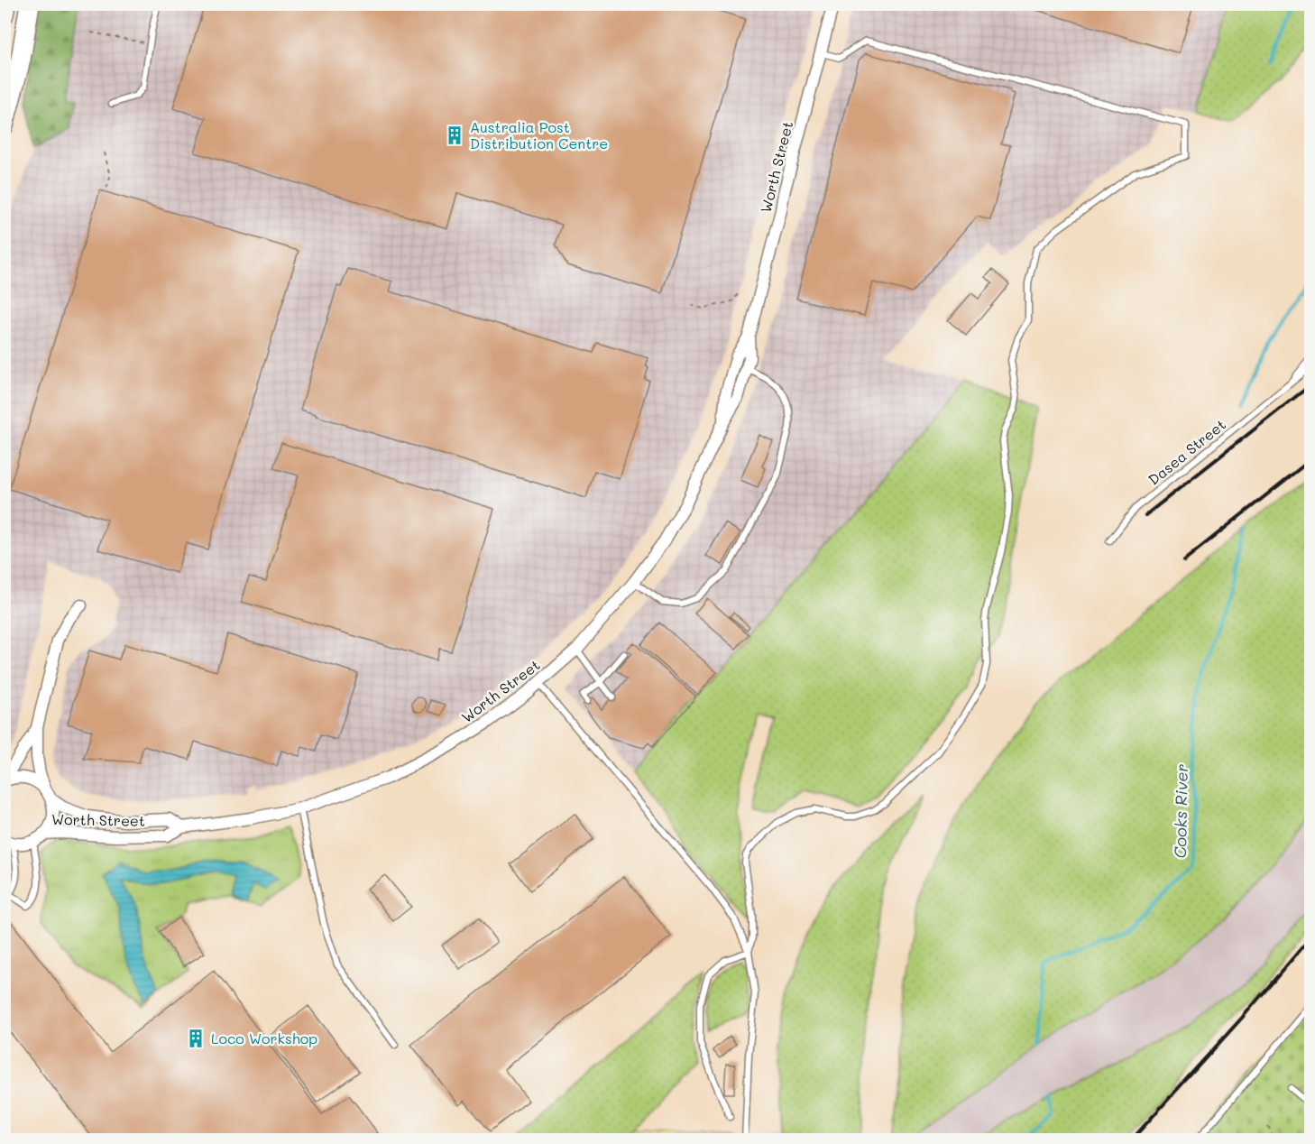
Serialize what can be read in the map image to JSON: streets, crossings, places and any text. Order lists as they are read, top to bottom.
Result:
{
  "streets": {
    "street": ["Worth Street"],
    "lane": ["Dasea Street"]
  },
  "water": ["Cooks River"],
  "places": {
    "building": ["Australia Post Distribution Centre", "Loco Workshop"]
  }
}
